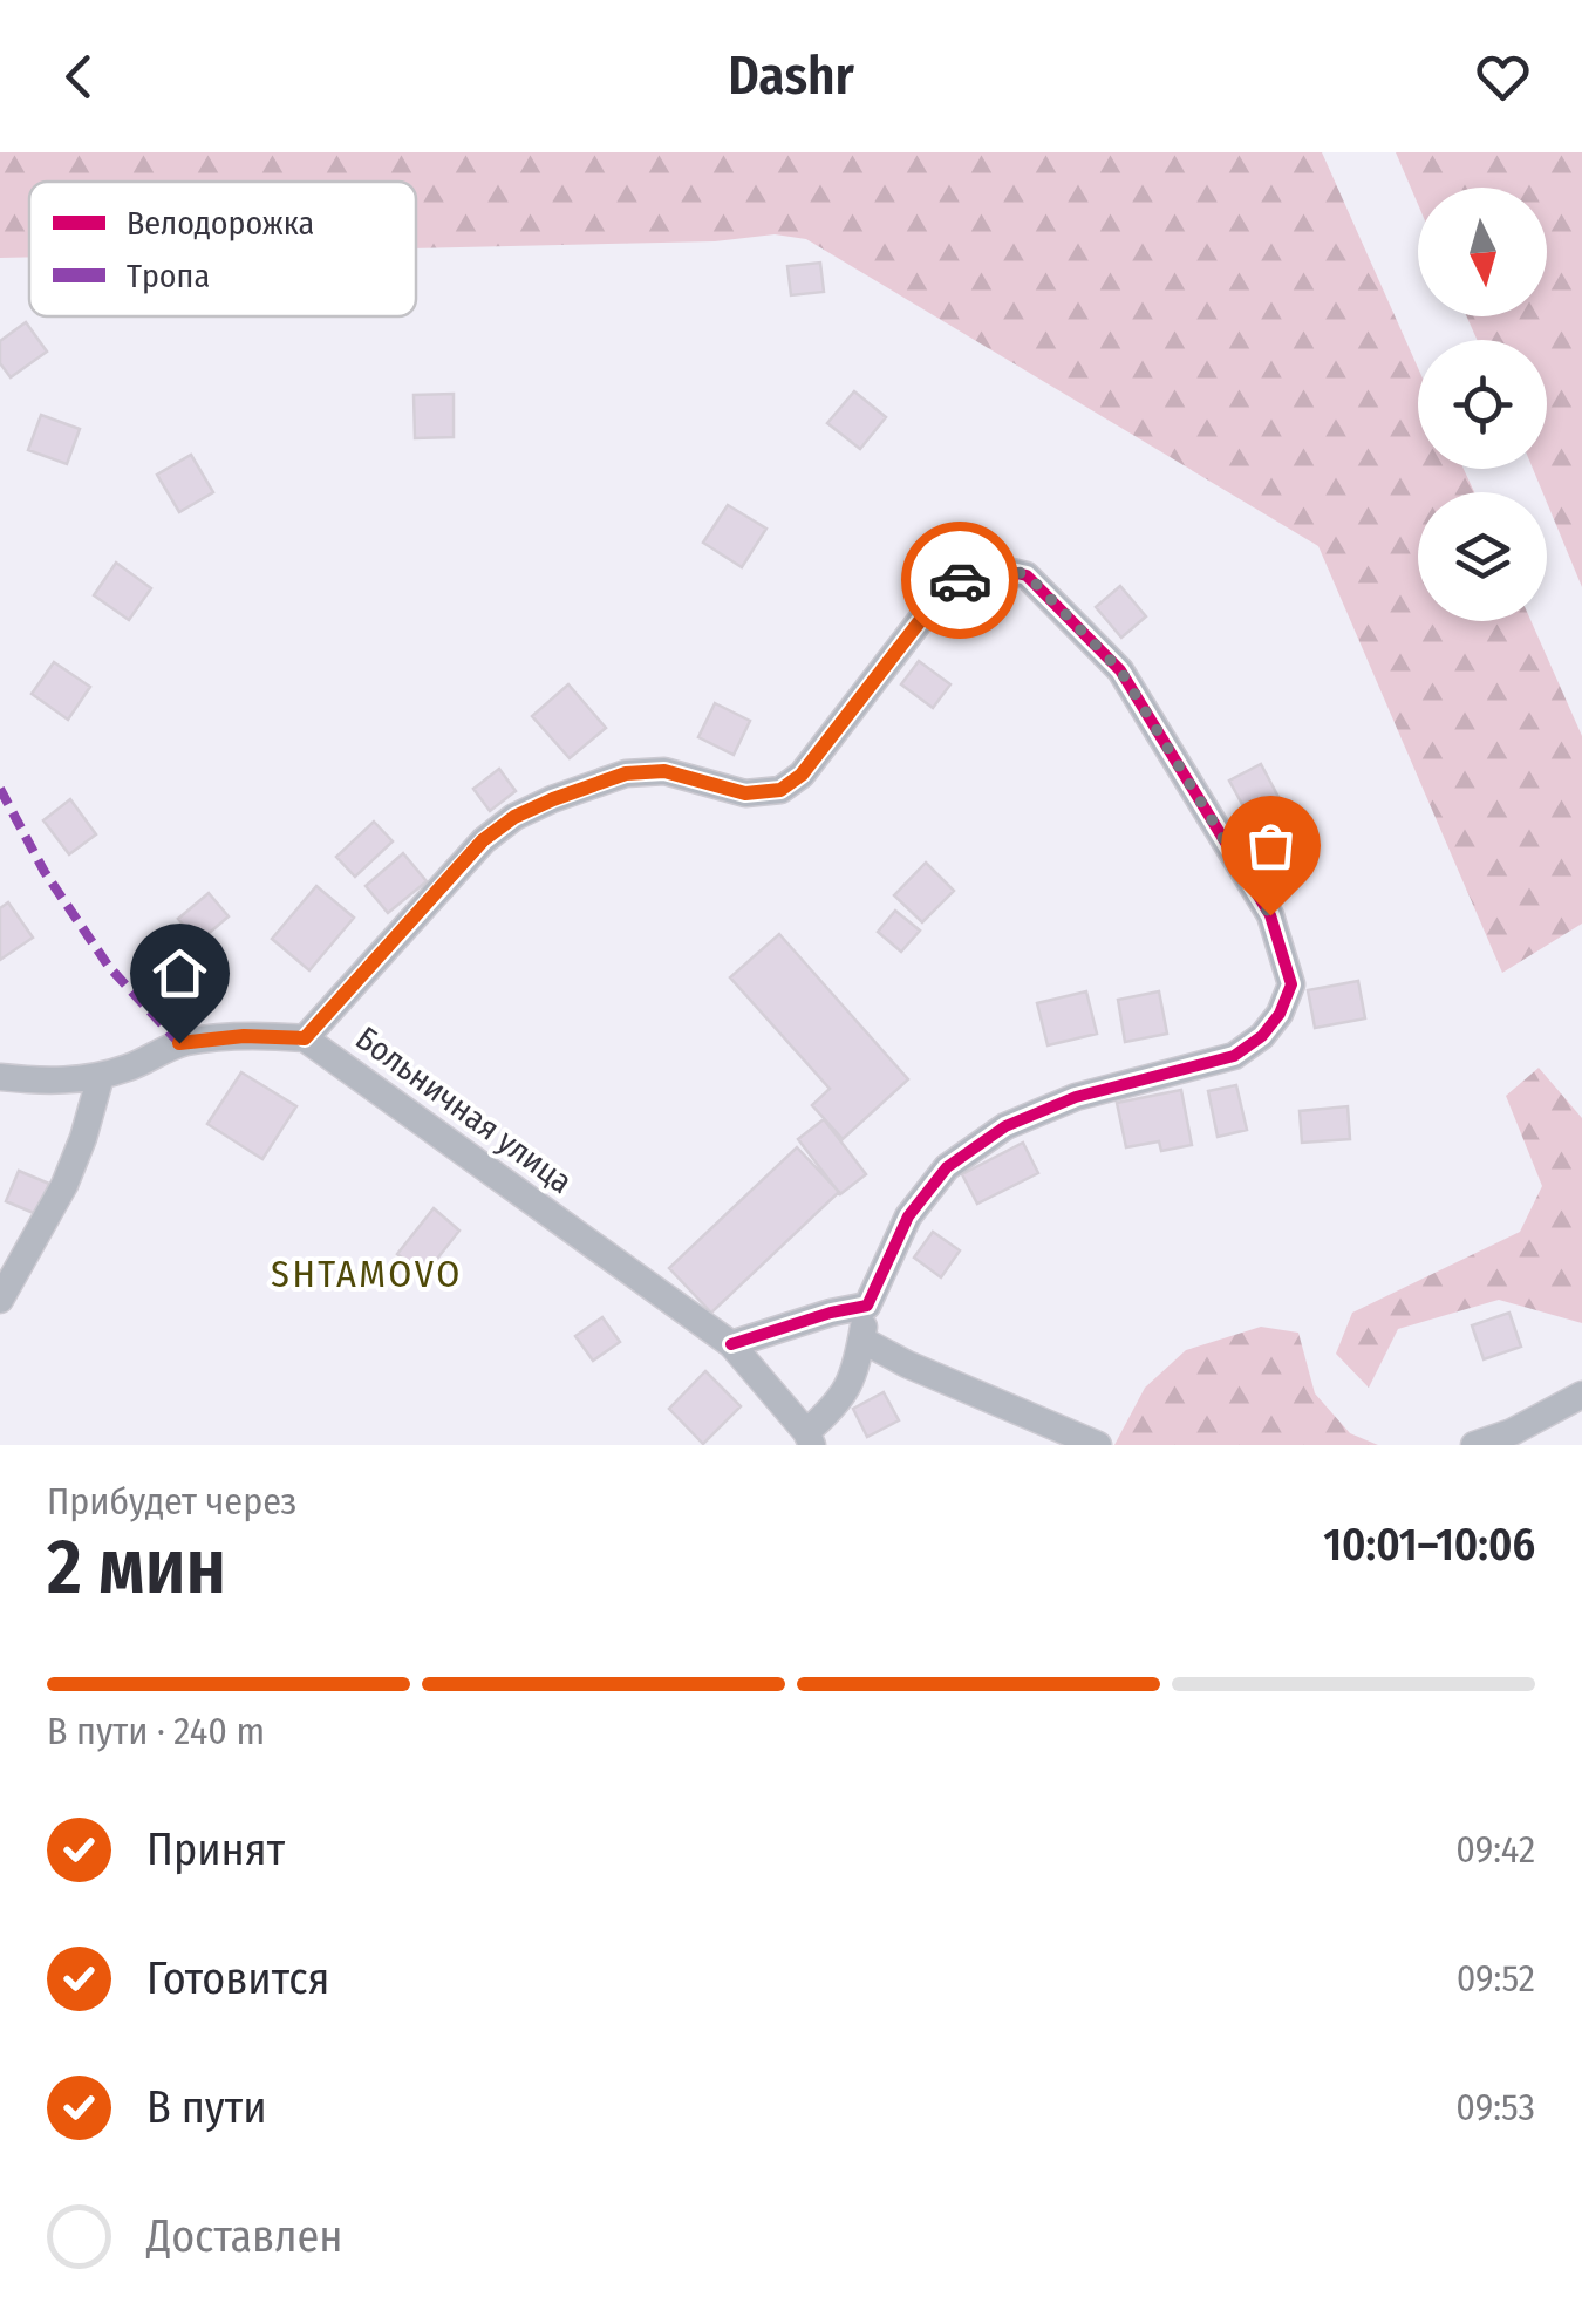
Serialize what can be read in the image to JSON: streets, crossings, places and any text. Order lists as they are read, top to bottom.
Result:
{
  "streets": {
    "street": ["Больничная улица"]
  },
  "districts": ["SHTAMOVO"],
  "legend": ["Велодорожка", "Тропа"],
  "north": "bottom",
  "page": {
    "header": "Dashr",
    "heading": ["2 мин", "Прибудет через", "10:01–10:06"],
    "bar": "В пути · 240 m",
    "list": [
      ["Принят", "09:42"],
      ["Готовится", "09:52"],
      ["В пути", "09:53"],
      "Доставлен"
    ]
  }
}
